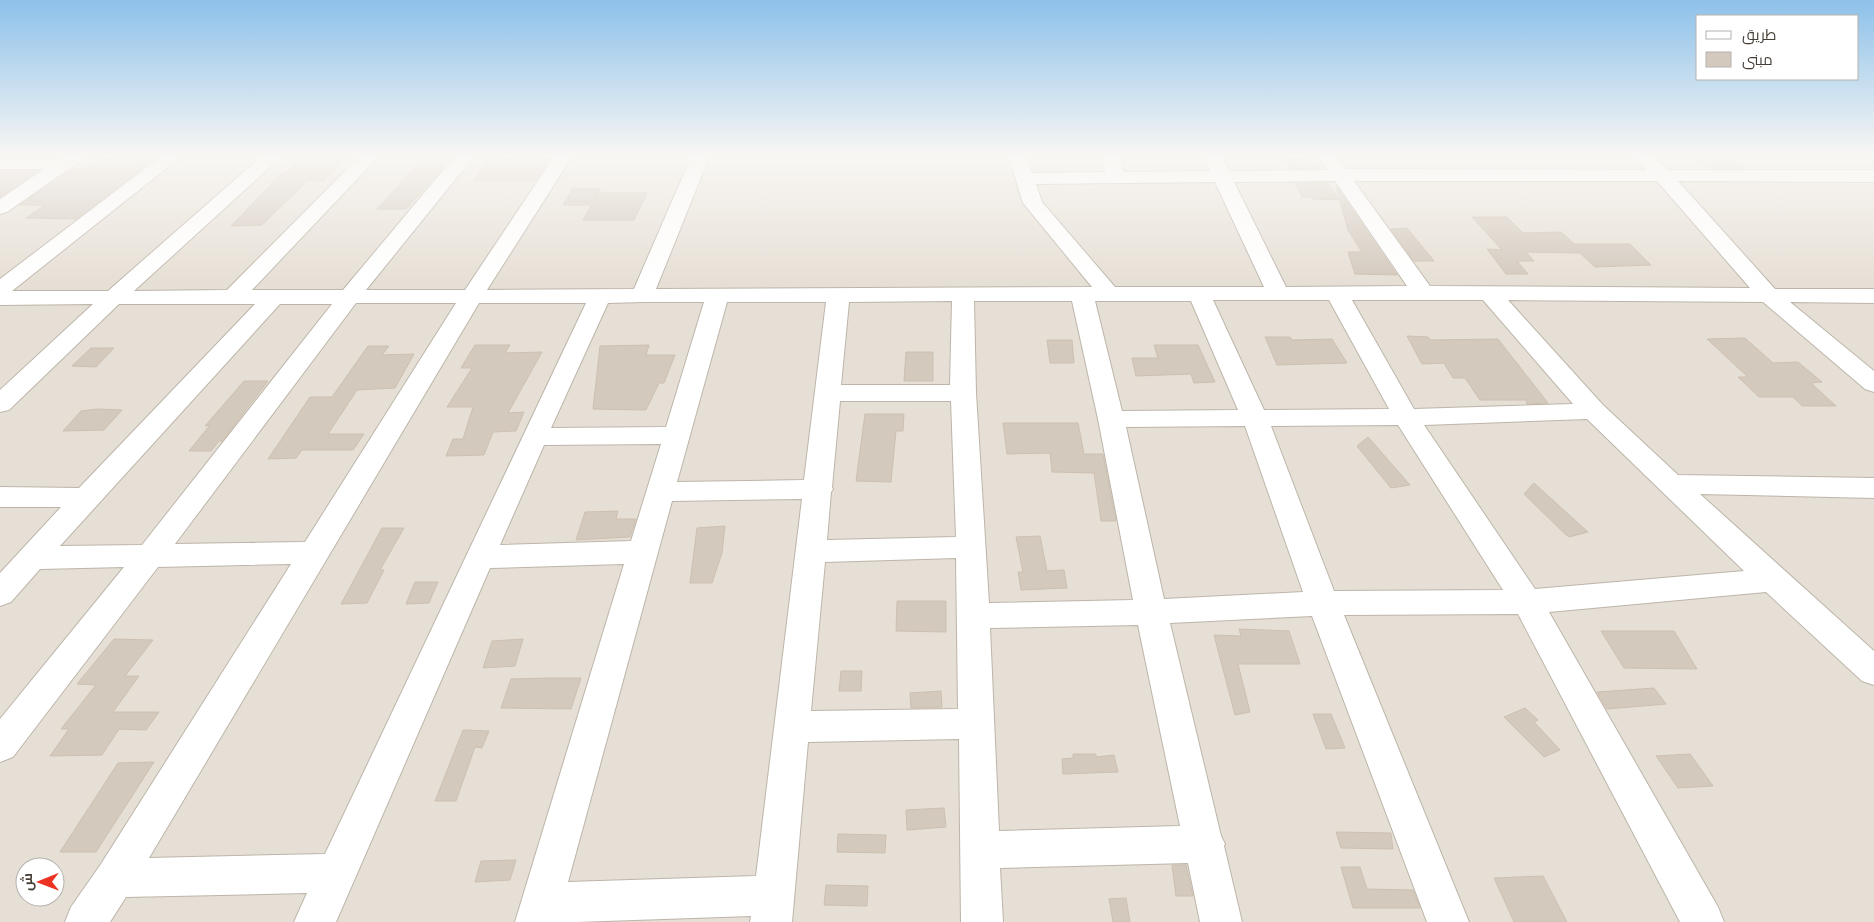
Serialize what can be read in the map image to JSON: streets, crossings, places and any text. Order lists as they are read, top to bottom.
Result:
{
  "legend": ["طريق", "مبنى"],
  "north": "left"
}
